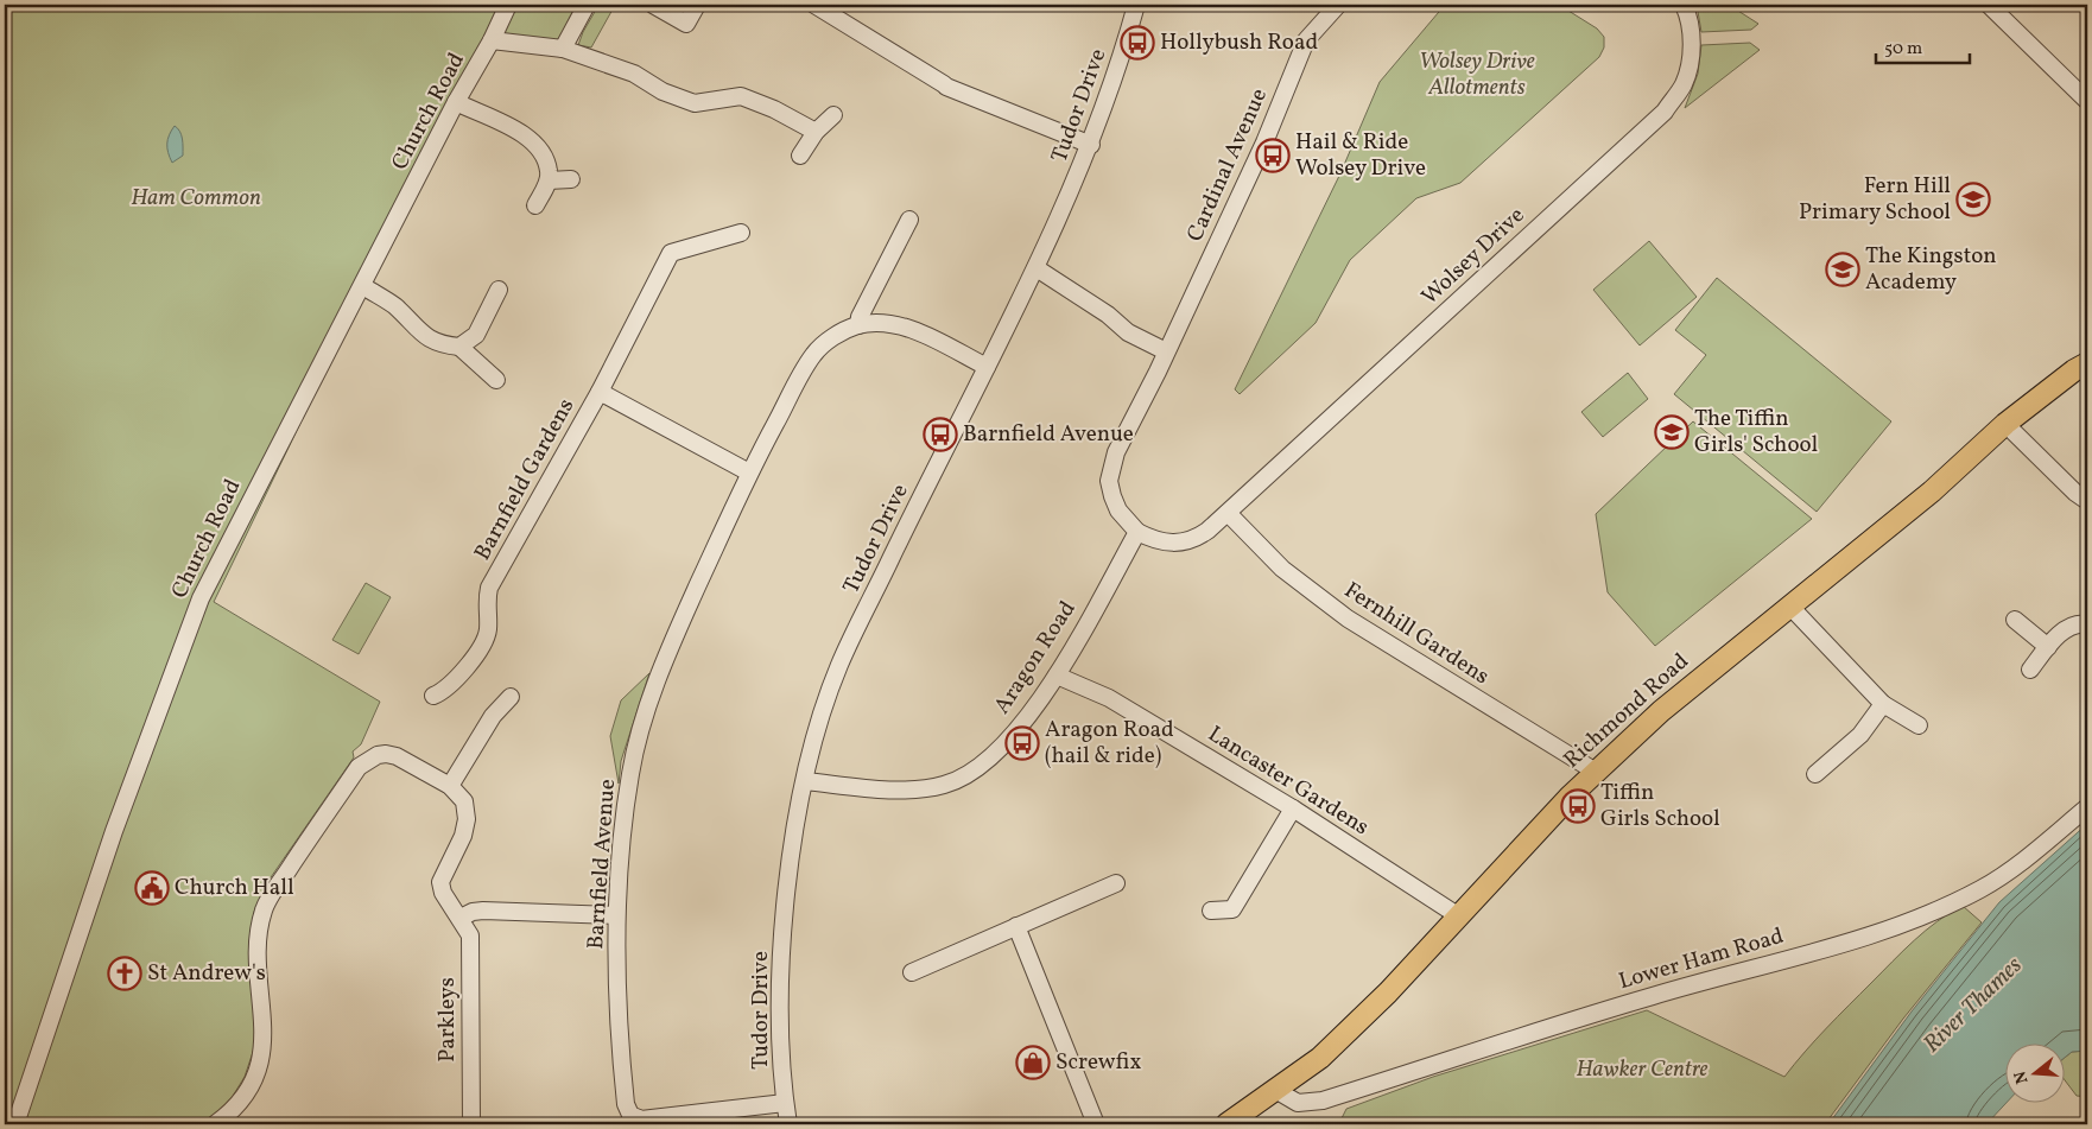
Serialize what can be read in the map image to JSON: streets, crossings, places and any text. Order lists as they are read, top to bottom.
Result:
{
  "streets": {
    "main road": ["Richmond Road"],
    "street": [
      "Tudor Drive",
      "Church Road",
      "Cardinal Avenue",
      "Wolsey Drive",
      "Barnfield Gardens",
      "Fernhill Gardens",
      "Aragon Road",
      "Lancaster Gardens",
      "Barnfield Avenue",
      "Lower Ham Road",
      "Parkleys"
    ]
  },
  "crossings": [
    ["Tudor Drive", "Aragon Road"],
    ["Tudor Drive", "Barnfield Avenue"],
    ["Wolsey Drive", "Fernhill Gardens"],
    ["Barnfield Gardens", "Barnfield Avenue"],
    ["Fernhill Gardens", "Richmond Road"],
    ["Aragon Road", "Lancaster Gardens"],
    ["Richmond Road", "Lancaster Gardens"],
    ["Richmond Road", "Lower Ham Road"]
  ],
  "water": ["River Thames"],
  "parks": ["Wolsey Drive Allotments", "Ham Common", "Hawker Centre"],
  "places": {
    "bus stop": [
      "Hollybush Road",
      "Hail & Ride Wolsey Drive",
      "Barnfield Avenue",
      "Aragon Road (hail & ride)",
      "Tiffin Girls School"
    ],
    "school or university": ["Fern Hill Primary School", "The Kingston Academy", "The Tiffin Girls' School"],
    "public building": ["Church Hall"],
    "church": ["St Andrew's"],
    "shop": ["Screwfix"]
  },
  "scale_bar": "50 m",
  "north": "left"
}
